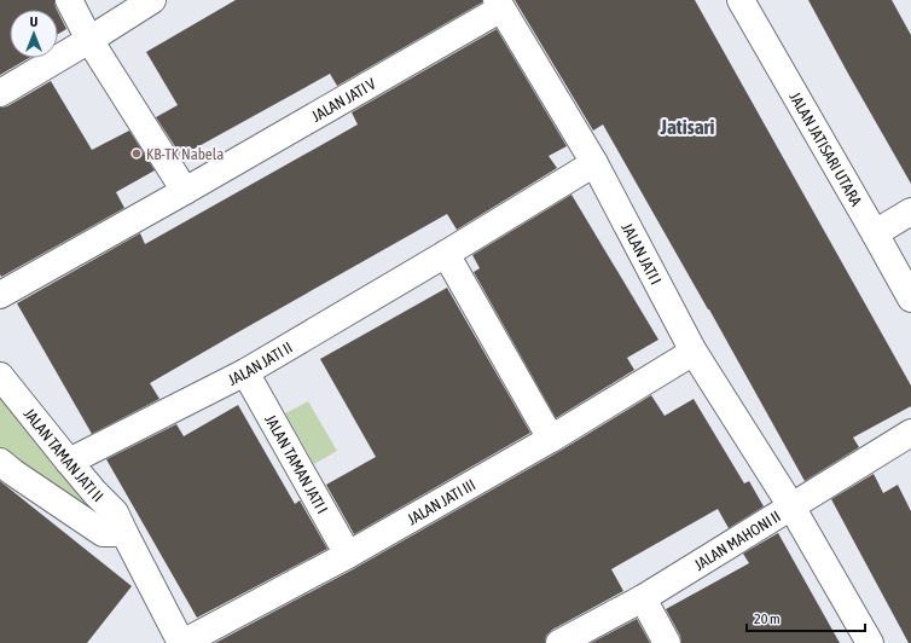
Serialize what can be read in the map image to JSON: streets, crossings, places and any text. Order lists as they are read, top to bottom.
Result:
{
  "streets": {
    "street": [
      "JALAN JATI V",
      "JALAN JATISARI UTARA",
      "JALAN JATI I",
      "JALAN JATI II",
      "JALAN TAMAN JATI II",
      "JALAN TAMAN JATI I",
      "JALAN JATI III",
      "JALAN MAHONI II"
    ]
  },
  "crossings": [
    ["JALAN JATI V", "JALAN JATI I"],
    ["JALAN JATI I", "JALAN JATI II"],
    ["JALAN JATI I", "JALAN JATI III"],
    ["JALAN JATI I", "JALAN MAHONI II"],
    ["JALAN JATI II", "JALAN TAMAN JATI II"],
    ["JALAN JATI II", "JALAN TAMAN JATI I"],
    ["JALAN TAMAN JATI II", "JALAN JATI III"],
    ["JALAN TAMAN JATI I", "JALAN JATI III"]
  ],
  "districts": ["Jatisari"],
  "places": ["KB-TK Nabela"],
  "scale_bar": "20 m",
  "north": "top"
}
